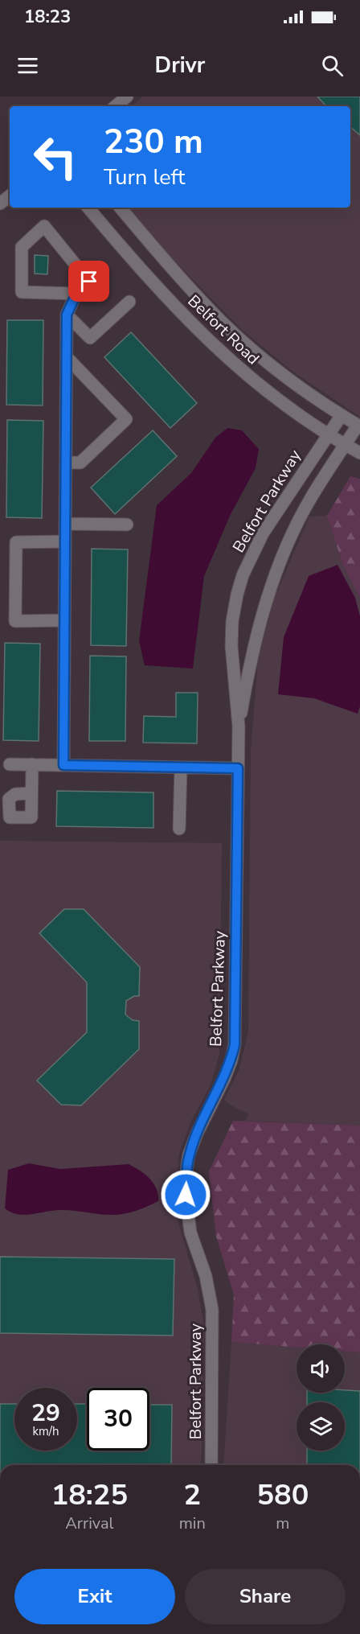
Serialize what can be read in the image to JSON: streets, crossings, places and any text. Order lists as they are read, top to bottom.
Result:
{
  "streets": {
    "street": ["Belfort Road", "Belfort Parkway"]
  },
  "crossings": [
    ["Belfort Road", "Belfort Parkway"]
  ],
  "page": {
    "status": "18:23",
    "header": "Drivr",
    "turn": ["230 m", "Turn left"],
    "speed": "29 km/h",
    "limit": "30",
    "eta": [
      "18:25",
      "Arrival",
      "2",
      "min",
      "580",
      "m"
    ],
    "buttons": ["Exit", "Share"]
  }
}
